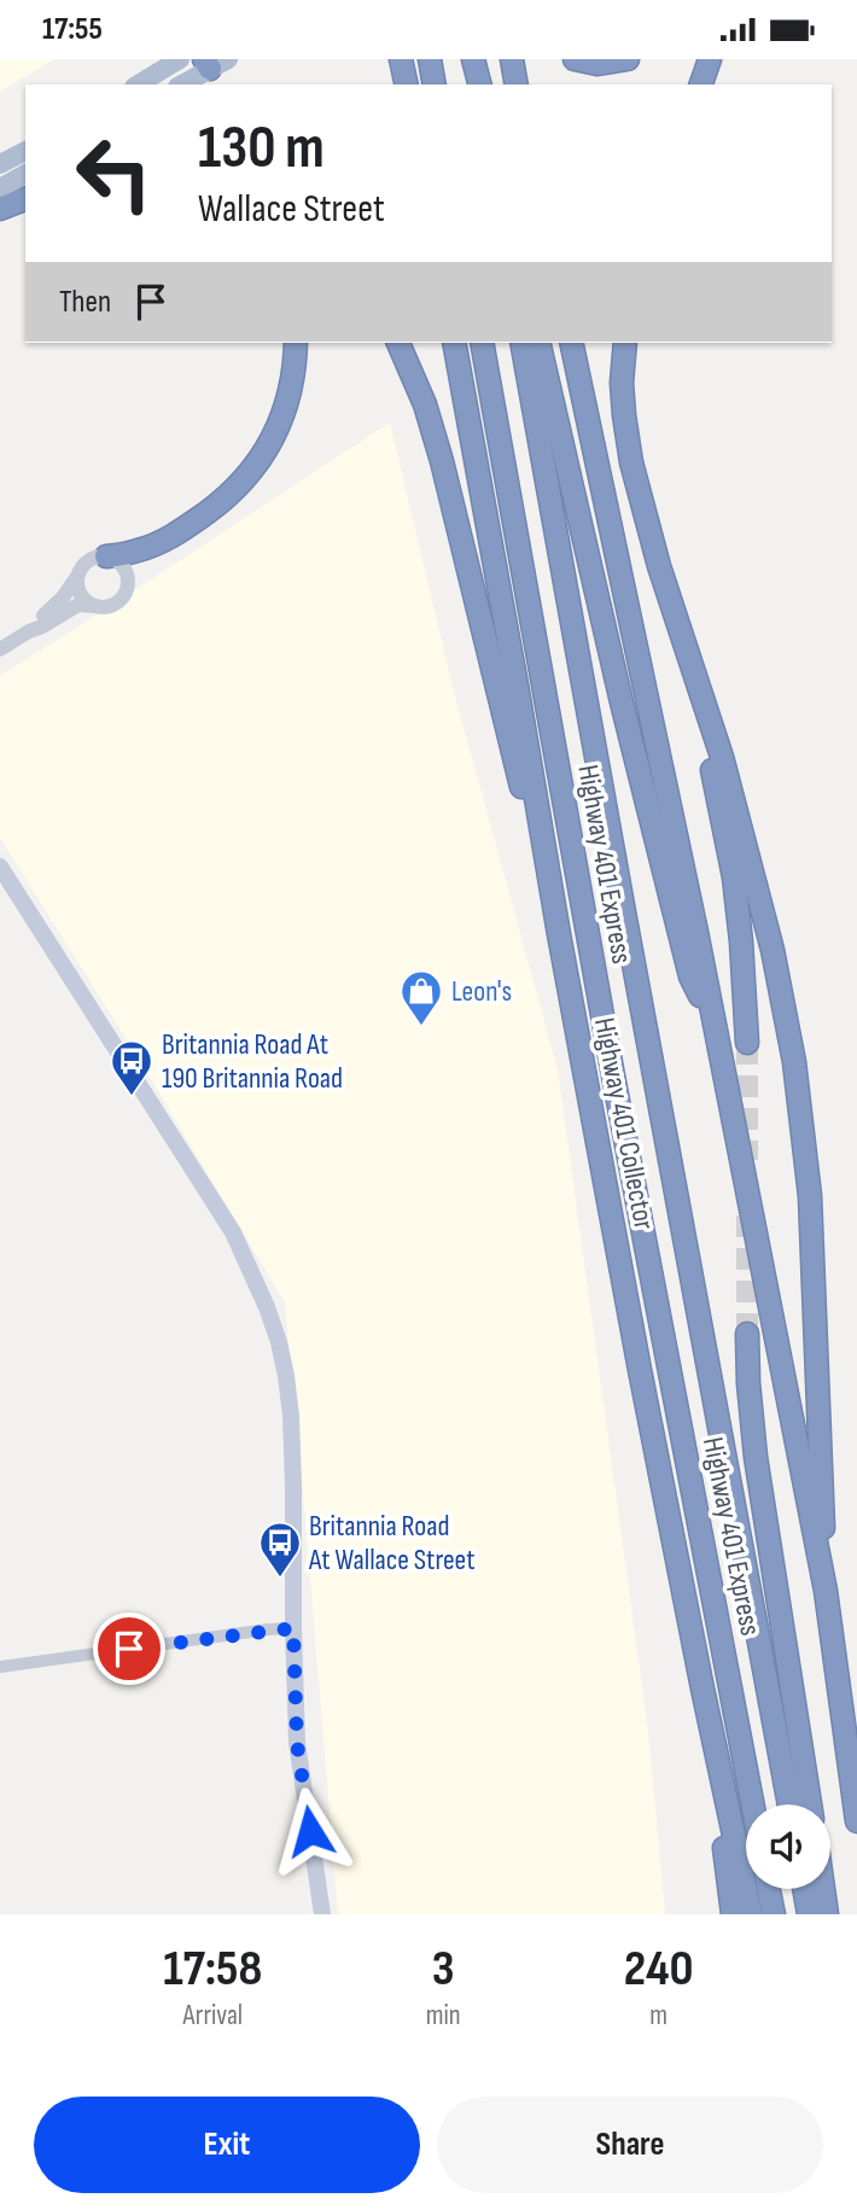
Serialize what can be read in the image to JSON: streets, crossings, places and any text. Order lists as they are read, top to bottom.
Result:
{
  "streets": {
    "highway": ["Highway 401 Express", "Highway 401 Collector"]
  },
  "places": {
    "shop": ["Leon's"],
    "bus stop": ["Britannia Road At 190 Britannia Road", "Britannia Road At Wallace Street"]
  },
  "page": {
    "status": "17:55",
    "turn": ["130 m", "Wallace Street"],
    "then": "Then",
    "eta": [
      "17:58",
      "Arrival",
      "3",
      "min",
      "240",
      "m"
    ],
    "buttons": ["Exit", "Share"]
  }
}
